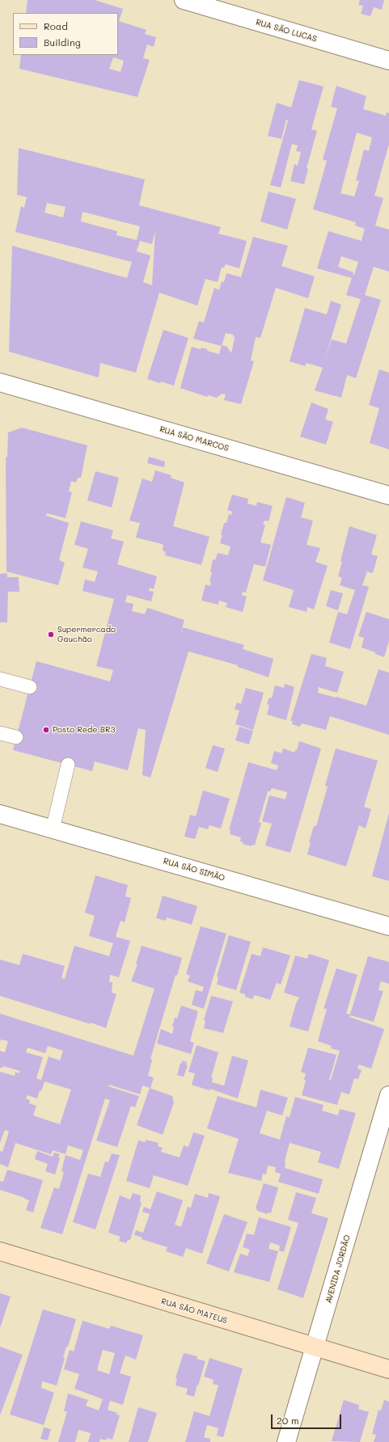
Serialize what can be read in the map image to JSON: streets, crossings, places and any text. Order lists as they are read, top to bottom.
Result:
{
  "streets": {
    "main road": ["RUA SÃO MATEUS"],
    "street": [
      "RUA SÃO LUCAS",
      "RUA SÃO MARCOS",
      "RUA SÃO SIMÃO",
      "AVENIDA JORDÃO"
    ]
  },
  "crossings": [
    ["AVENIDA JORDÃO", "RUA SÃO MATEUS"]
  ],
  "places": ["Supermercado Gauchão", "Posto Rede BR3"],
  "legend": ["Road", "Building"],
  "scale_bar": "20 m"
}
